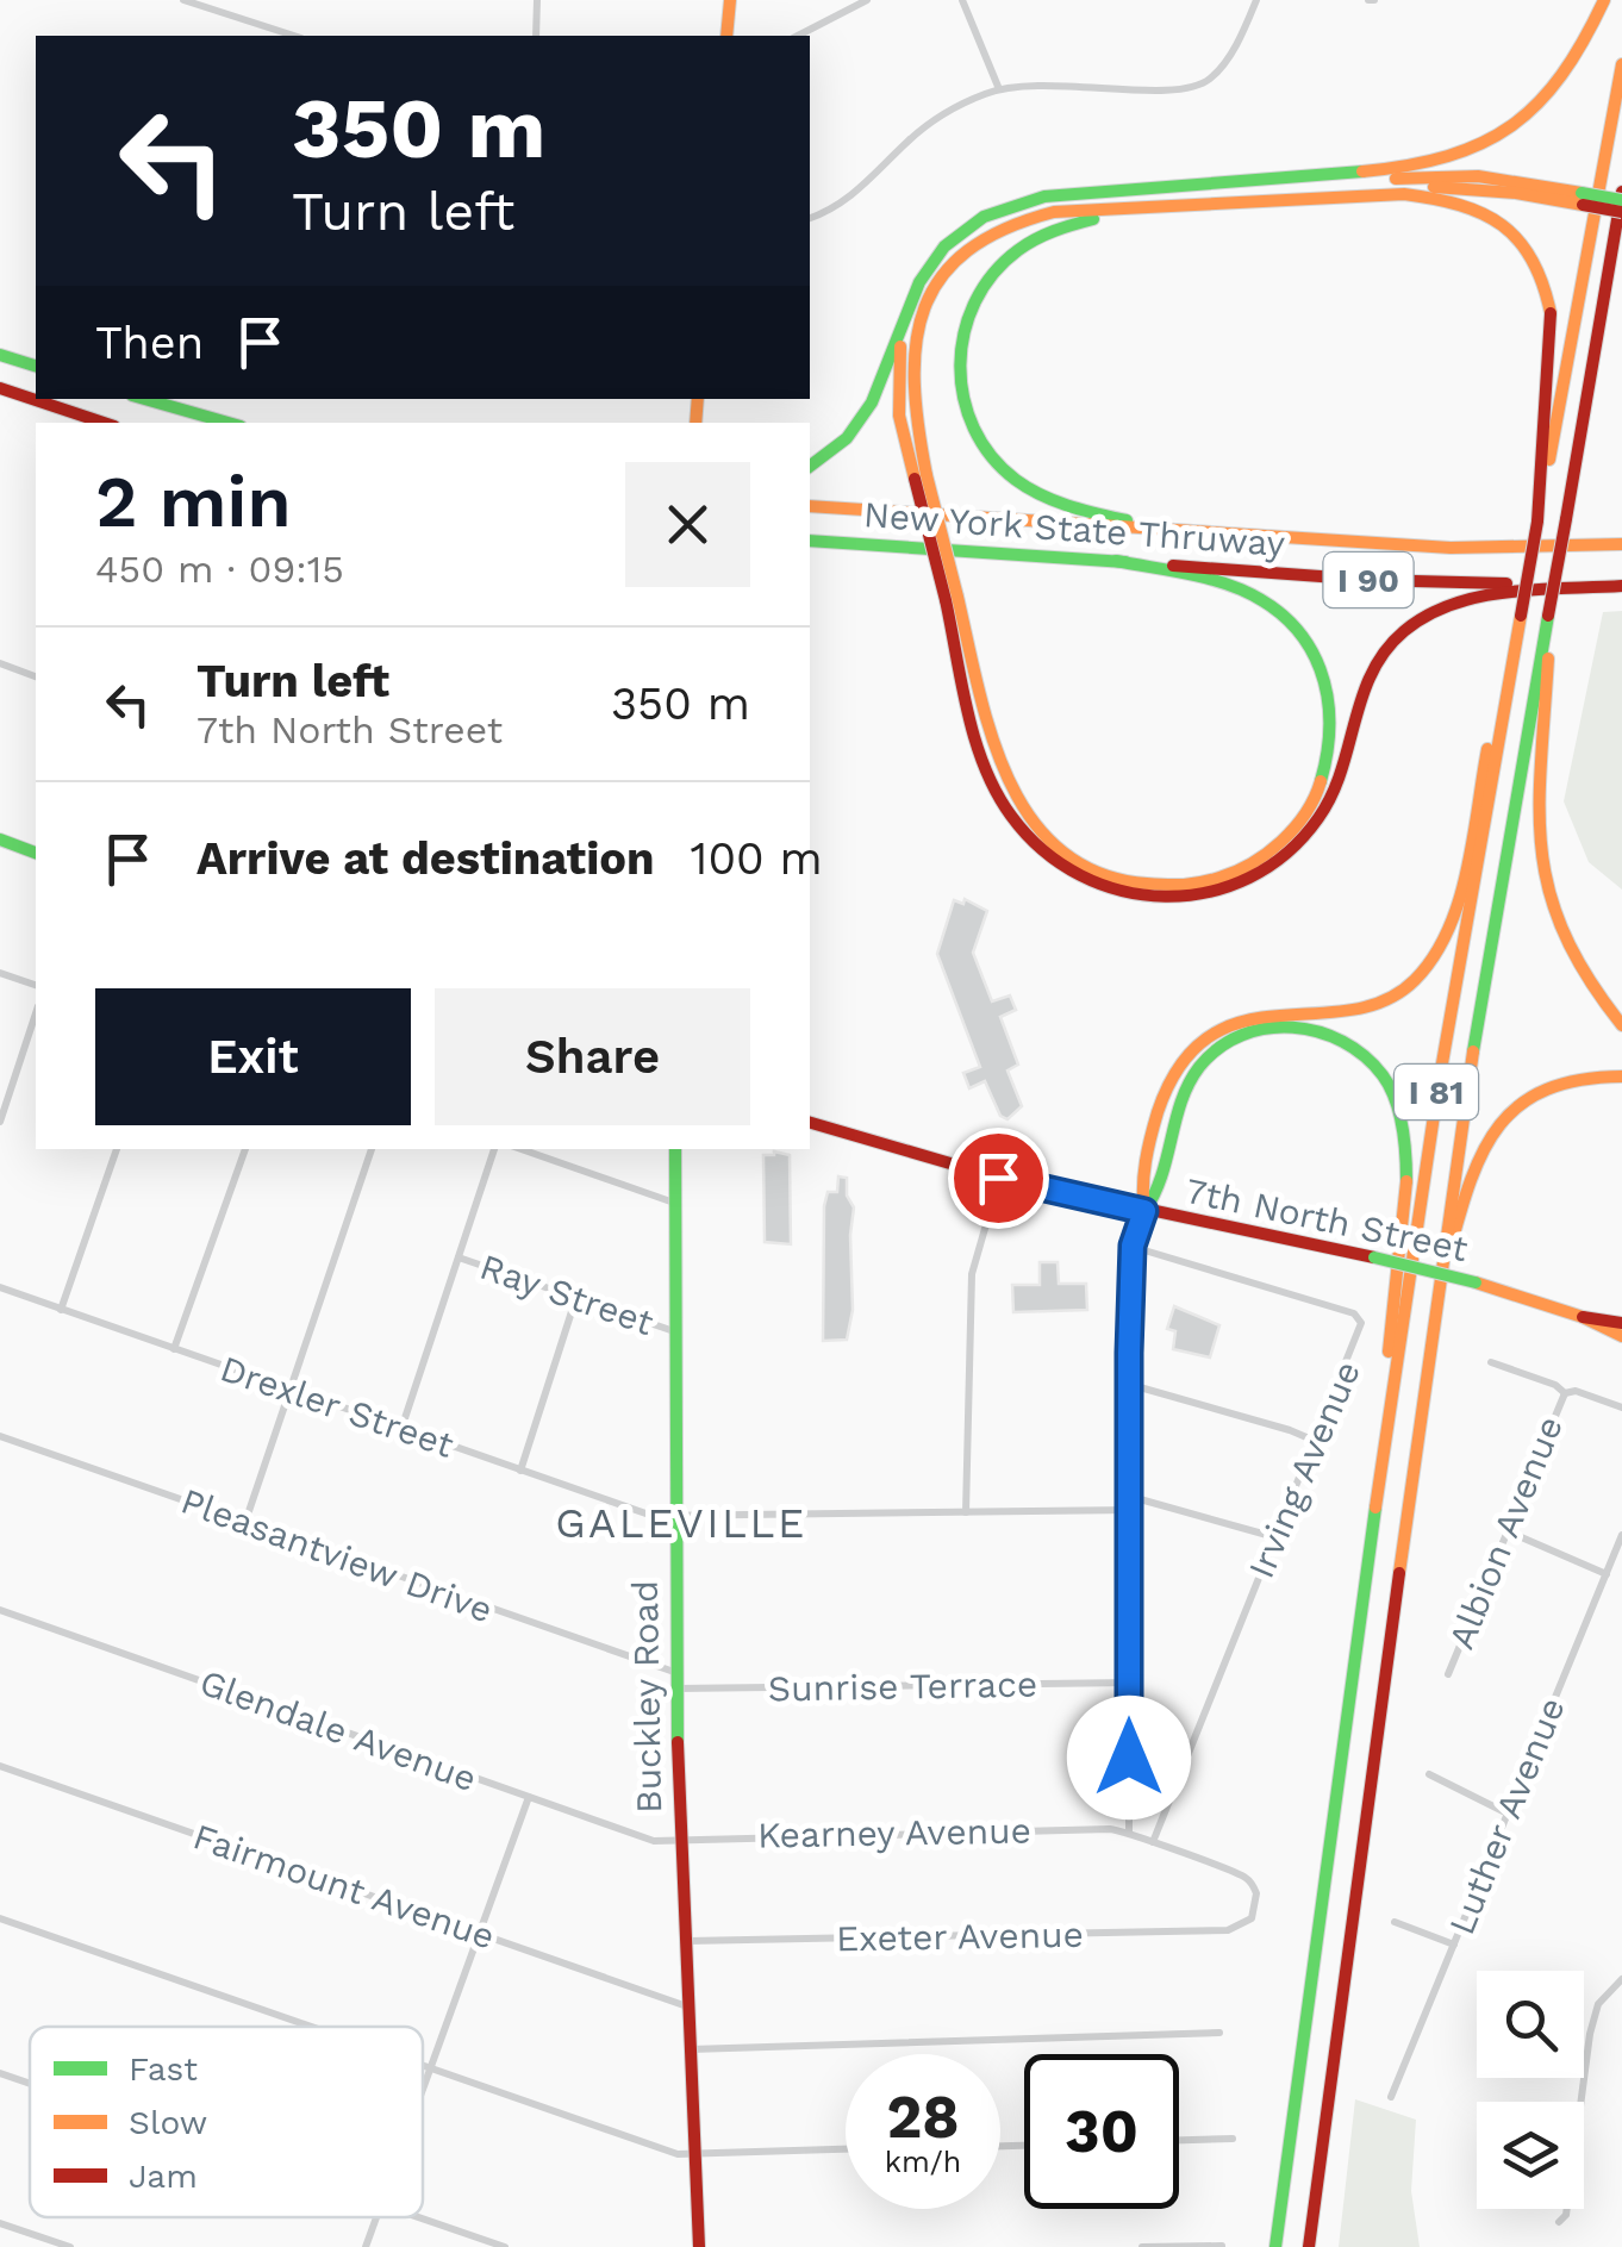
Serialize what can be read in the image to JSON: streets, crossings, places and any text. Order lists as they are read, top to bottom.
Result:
{
  "streets": {
    "main road": [
      "New York State Thruway",
      "I 90",
      "I 81",
      "7th North Street",
      "Buckley Road"
    ],
    "street": [
      "Ray Street",
      "Drexler Street",
      "Irving Avenue",
      "Albion Avenue",
      "Pleasantview Drive",
      "Sunrise Terrace",
      "Glendale Avenue",
      "Luther Avenue",
      "Kearney Avenue",
      "Fairmount Avenue",
      "Exeter Avenue"
    ]
  },
  "crossings": [
    ["Ray Street", "Buckley Road"],
    ["Drexler Street", "Buckley Road"],
    ["Irving Avenue", "Kearney Avenue"],
    ["Pleasantview Drive", "Buckley Road"],
    ["Sunrise Terrace", "Buckley Road"],
    ["Buckley Road", "Glendale Avenue"],
    ["Buckley Road", "Kearney Avenue"],
    ["Buckley Road", "Fairmount Avenue"],
    ["Buckley Road", "Exeter Avenue"],
    ["Glendale Avenue", "Kearney Avenue"],
    ["Kearney Avenue", "Exeter Avenue"]
  ],
  "districts": ["GALEVILLE"],
  "legend": ["Fast", "Slow", "Jam"],
  "page": {
    "turn": ["350 m", "Turn left"],
    "then": "Then",
    "heading": ["2 min", "450 m · 09:15"],
    "list": [
      {
        "name": "Turn left",
        "note": "7th North Street",
        "value": "350 m"
      },
      {
        "name": "Arrive at destination",
        "value": "100 m"
      }
    ],
    "buttons": ["Exit", "Share"],
    "speed": "28 km/h",
    "limit": "30"
  }
}
